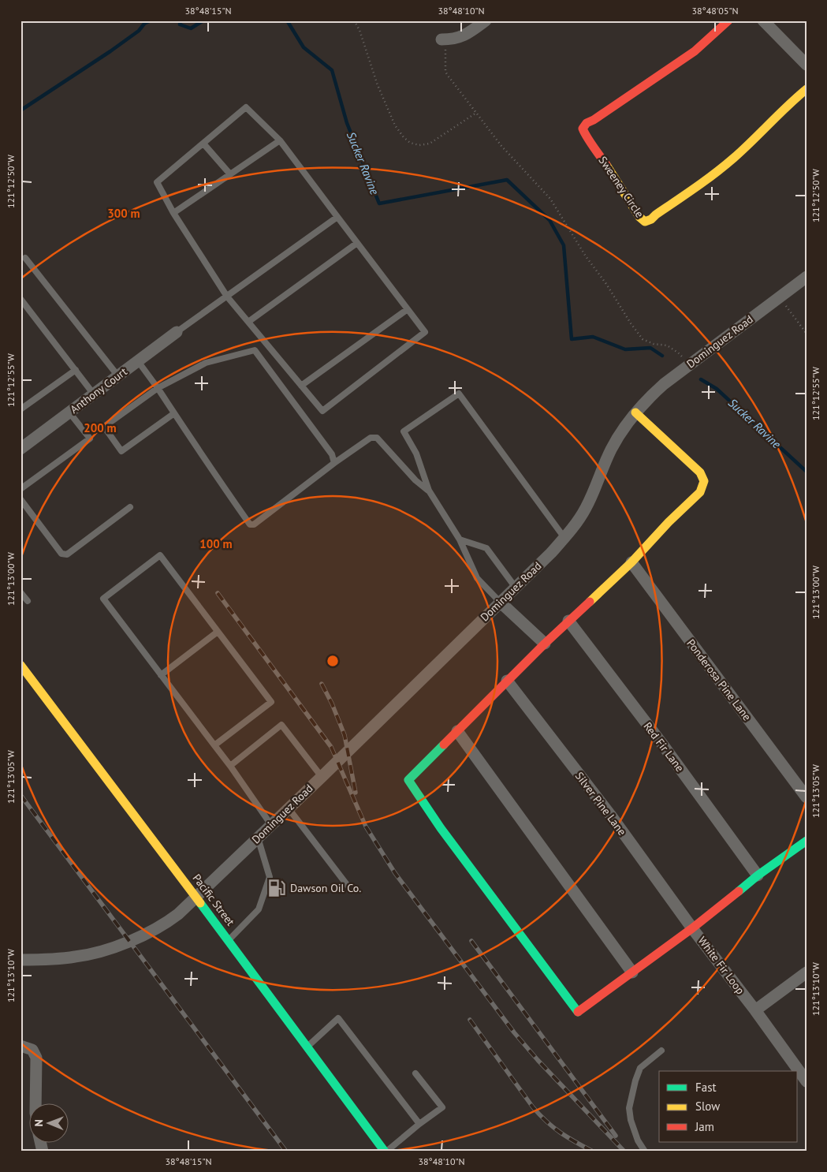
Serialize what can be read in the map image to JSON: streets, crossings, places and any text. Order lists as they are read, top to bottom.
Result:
{
  "streets": {
    "street": [
      "Sweeney Circle",
      "Dominguez Road",
      "Anthony Court",
      "Ponderosa Pine Lane",
      "Red Fir Lane",
      "Silver Pine Lane",
      "Pacific Street",
      "White Fir Loop"
    ]
  },
  "crossings": [
    ["Dominguez Road", "Pacific Street"],
    ["Red Fir Lane", "White Fir Loop"],
    ["Silver Pine Lane", "White Fir Loop"]
  ],
  "water": ["Sucker Ravine"],
  "places": {
    "fuel station": ["Dawson Oil Co."]
  },
  "legend": ["Fast", "Slow", "Jam"],
  "north": "left",
  "coordinates": [
    "38°48'15\"N",
    "38°48'10\"N",
    "38°48'05\"N",
    "121°12'50\"W",
    "121°12'55\"W",
    "121°13'00\"W",
    "121°13'05\"W",
    "121°13'10\"W"
  ],
  "rings": ["300 m", "200 m", "100 m"]
}
